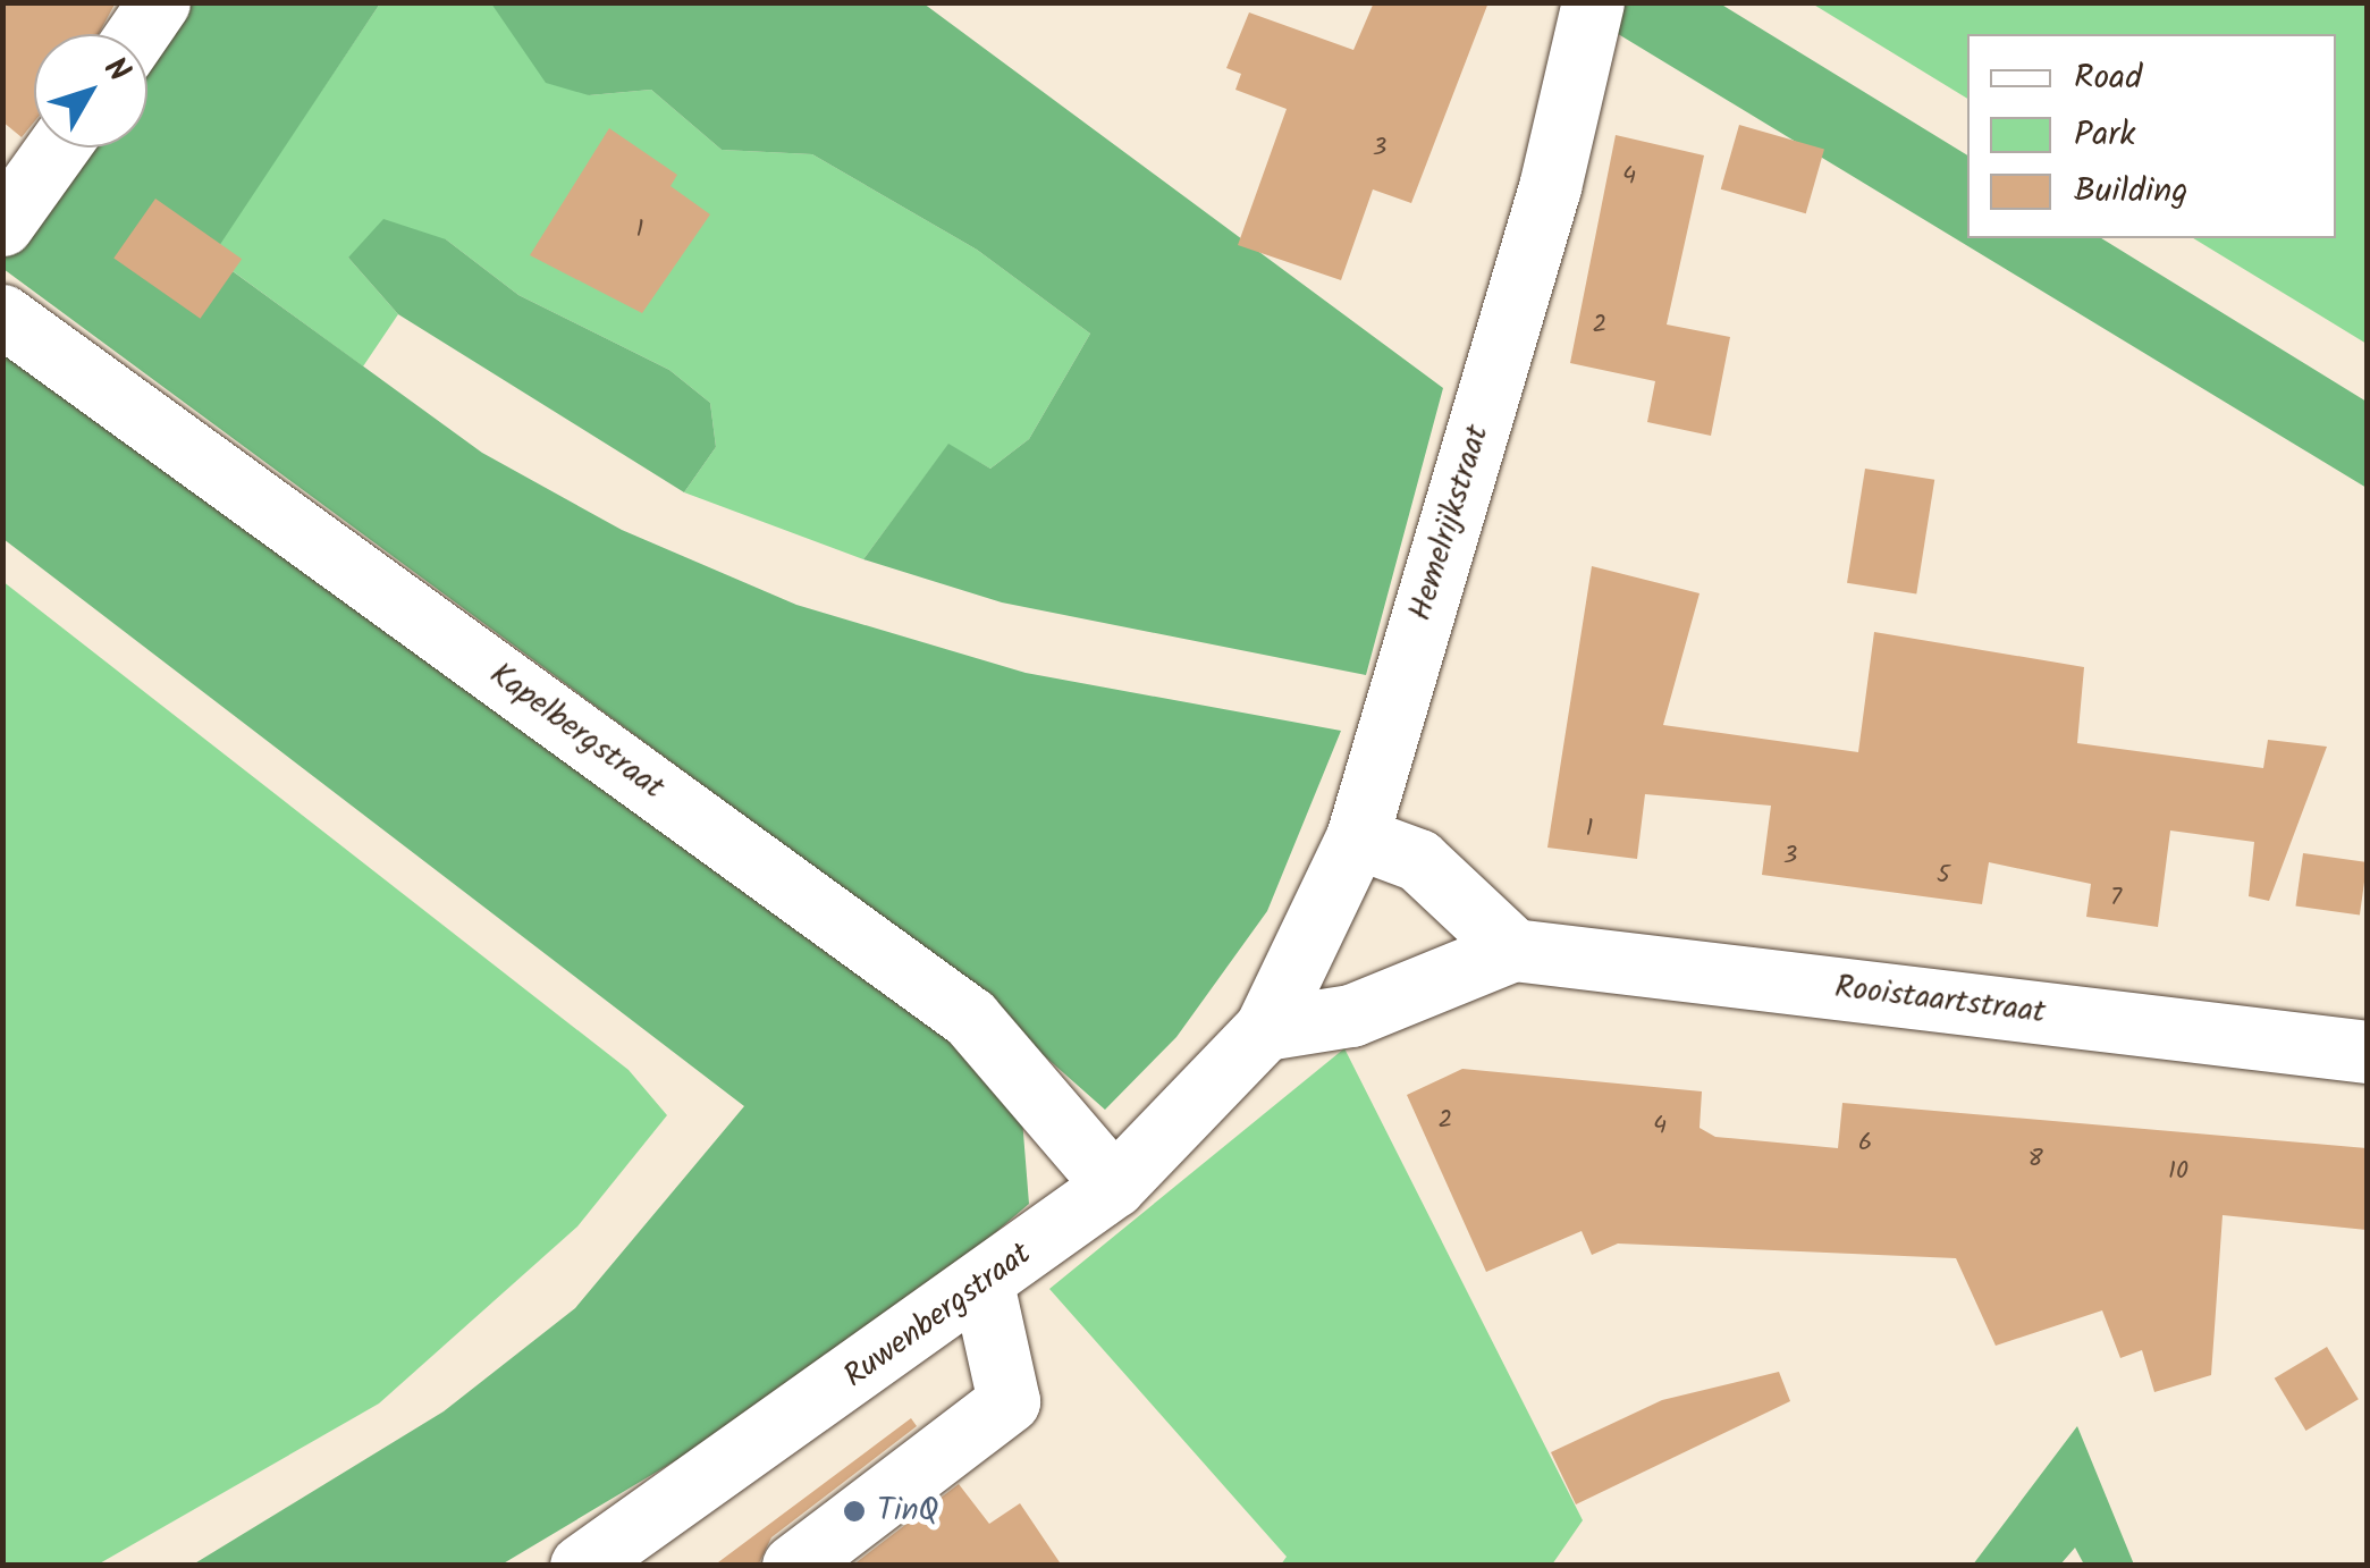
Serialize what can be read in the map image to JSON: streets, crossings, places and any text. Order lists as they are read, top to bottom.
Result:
{
  "streets": {
    "street": [
      "Hemelrijkstraat",
      "Kapelbergstraat",
      "Rooistaartstraat",
      "Ruwenbergstraat"
    ]
  },
  "crossings": [
    ["Hemelrijkstraat", "Rooistaartstraat"],
    ["Hemelrijkstraat", "Ruwenbergstraat"],
    ["Kapelbergstraat", "Ruwenbergstraat"],
    ["Rooistaartstraat", "Ruwenbergstraat"]
  ],
  "places": ["TinQ"],
  "house_numbers": [
    "3",
    "4",
    "1",
    "2",
    "1",
    "3",
    "5",
    "7",
    "2",
    "4",
    "6",
    "8",
    "10"
  ],
  "legend": ["Road", "Park", "Building"],
  "north": "top right"
}
